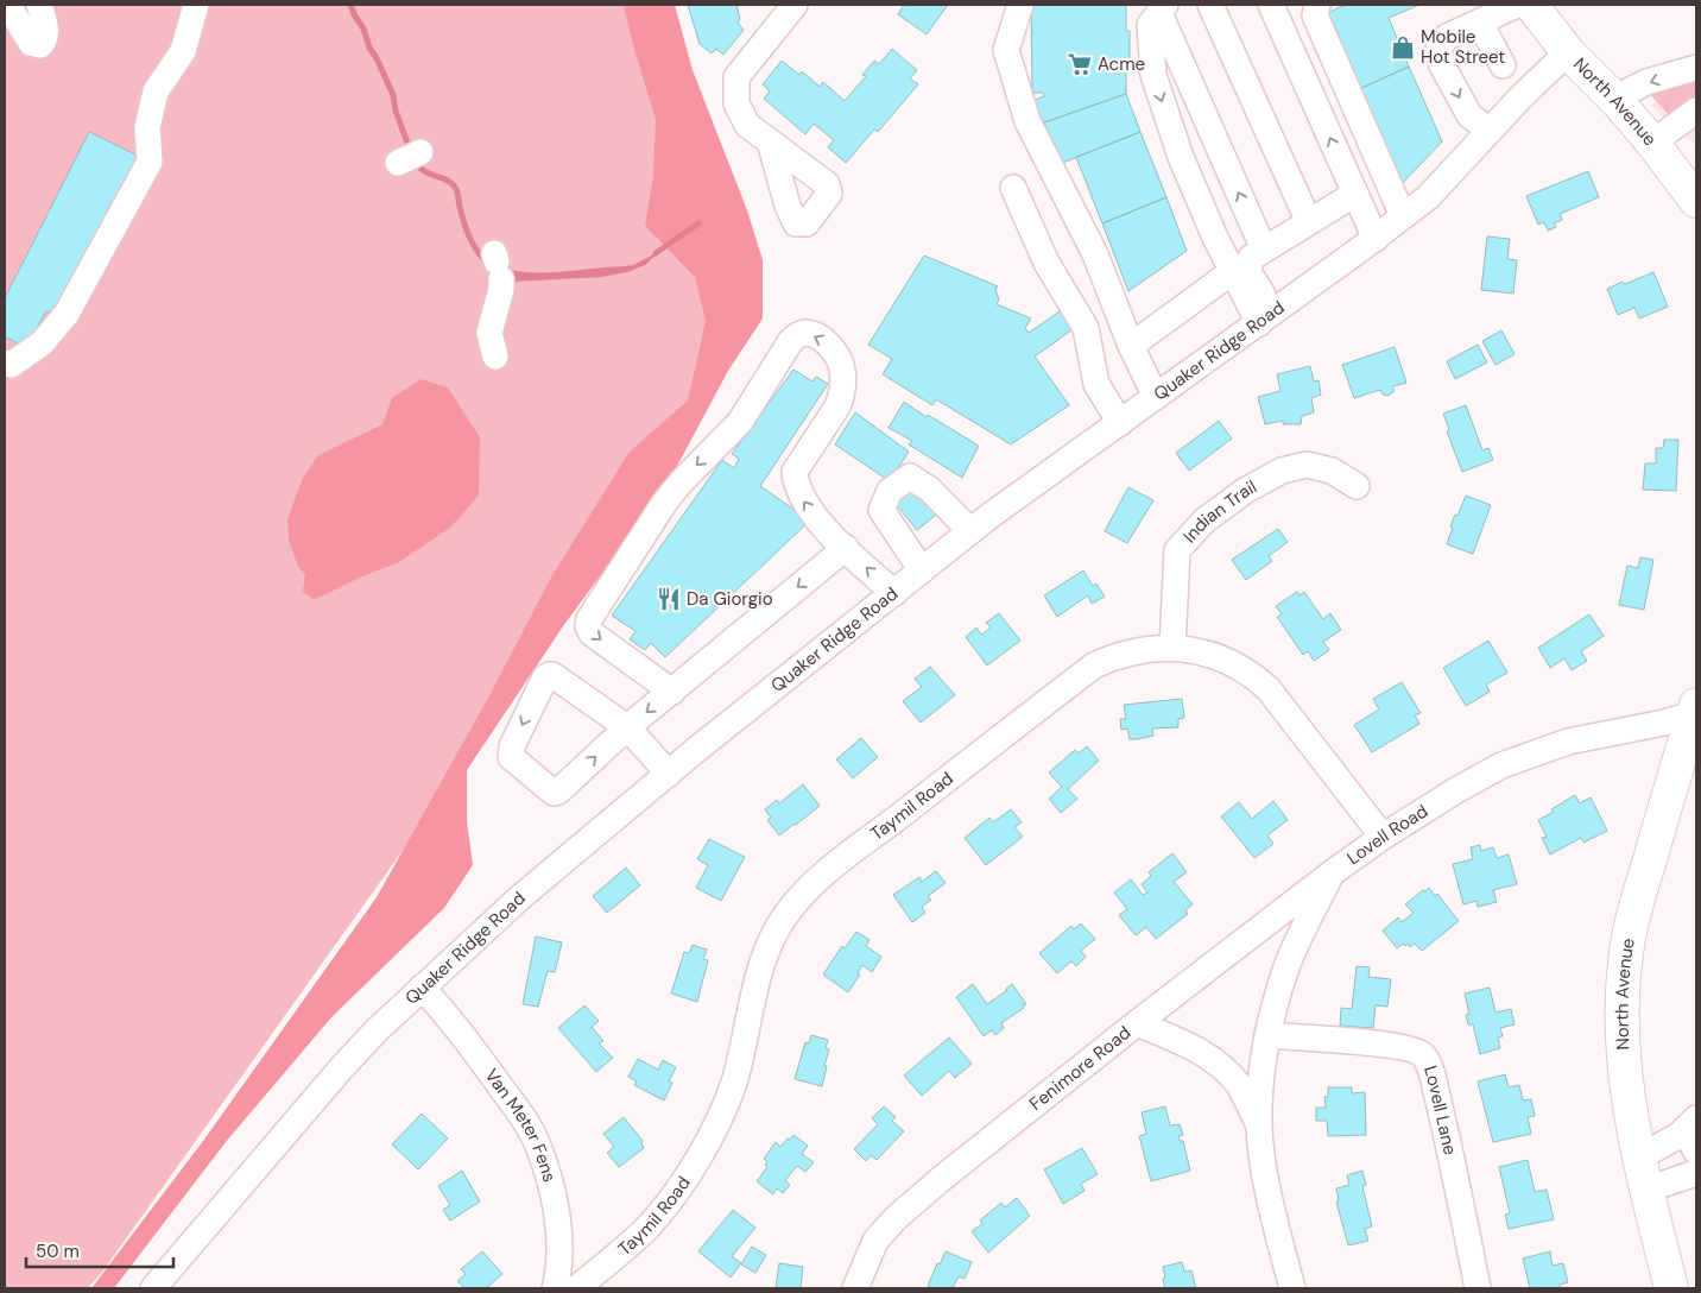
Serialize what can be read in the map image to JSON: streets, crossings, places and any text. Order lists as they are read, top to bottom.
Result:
{
  "streets": {
    "main road": ["North Avenue"],
    "street": [
      "Quaker Ridge Road",
      "Indian Trail",
      "Taymil Road",
      "Lovell Road",
      "Fenimore Road",
      "Lovell Lane",
      "Van Meter Fens"
    ]
  },
  "crossings": [
    ["North Avenue", "Quaker Ridge Road"],
    ["North Avenue", "Lovell Road"],
    ["Quaker Ridge Road", "Van Meter Fens"],
    ["Indian Trail", "Taymil Road"],
    ["Taymil Road", "Lovell Road"],
    ["Lovell Road", "Fenimore Road"],
    ["Lovell Road", "Lovell Lane"]
  ],
  "places": {
    "shop": ["Mobile Hot Street"],
    "supermarket": ["Acme"],
    "restaurant": ["Da Giorgio"]
  },
  "scale_bar": "50 m"
}
